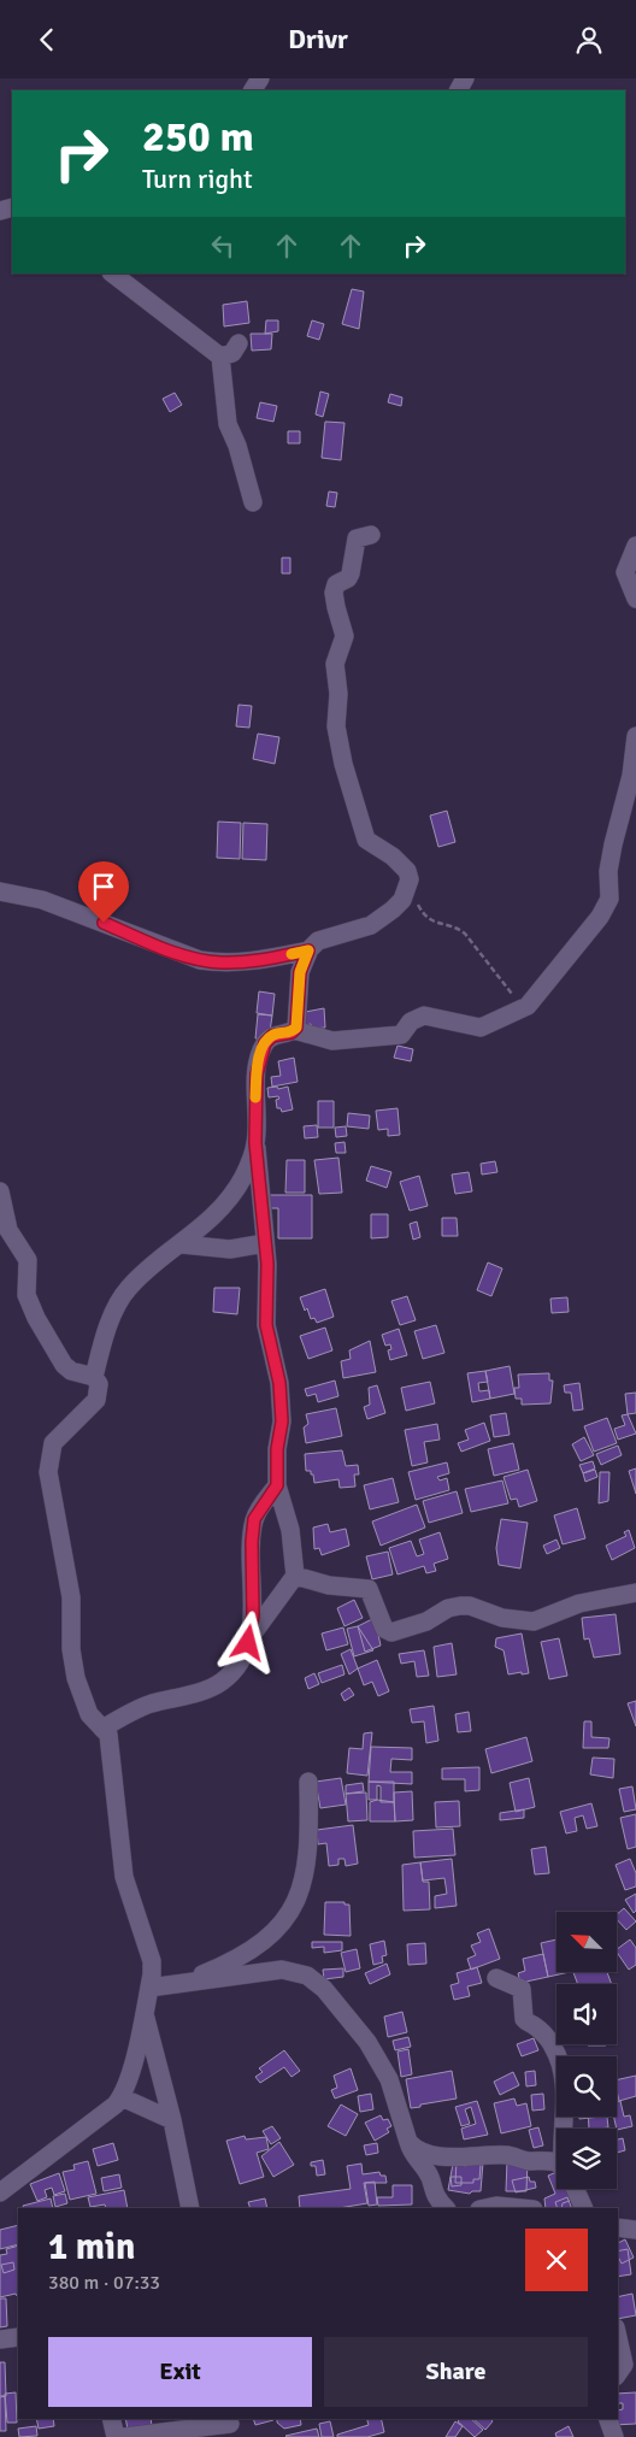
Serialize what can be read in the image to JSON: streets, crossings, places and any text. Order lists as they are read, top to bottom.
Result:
{
  "north": "top left",
  "page": {
    "header": "Drivr",
    "turn": ["250 m", "Turn right"],
    "heading": ["1 min", "380 m · 07:33"],
    "buttons": ["Exit", "Share"]
  }
}
